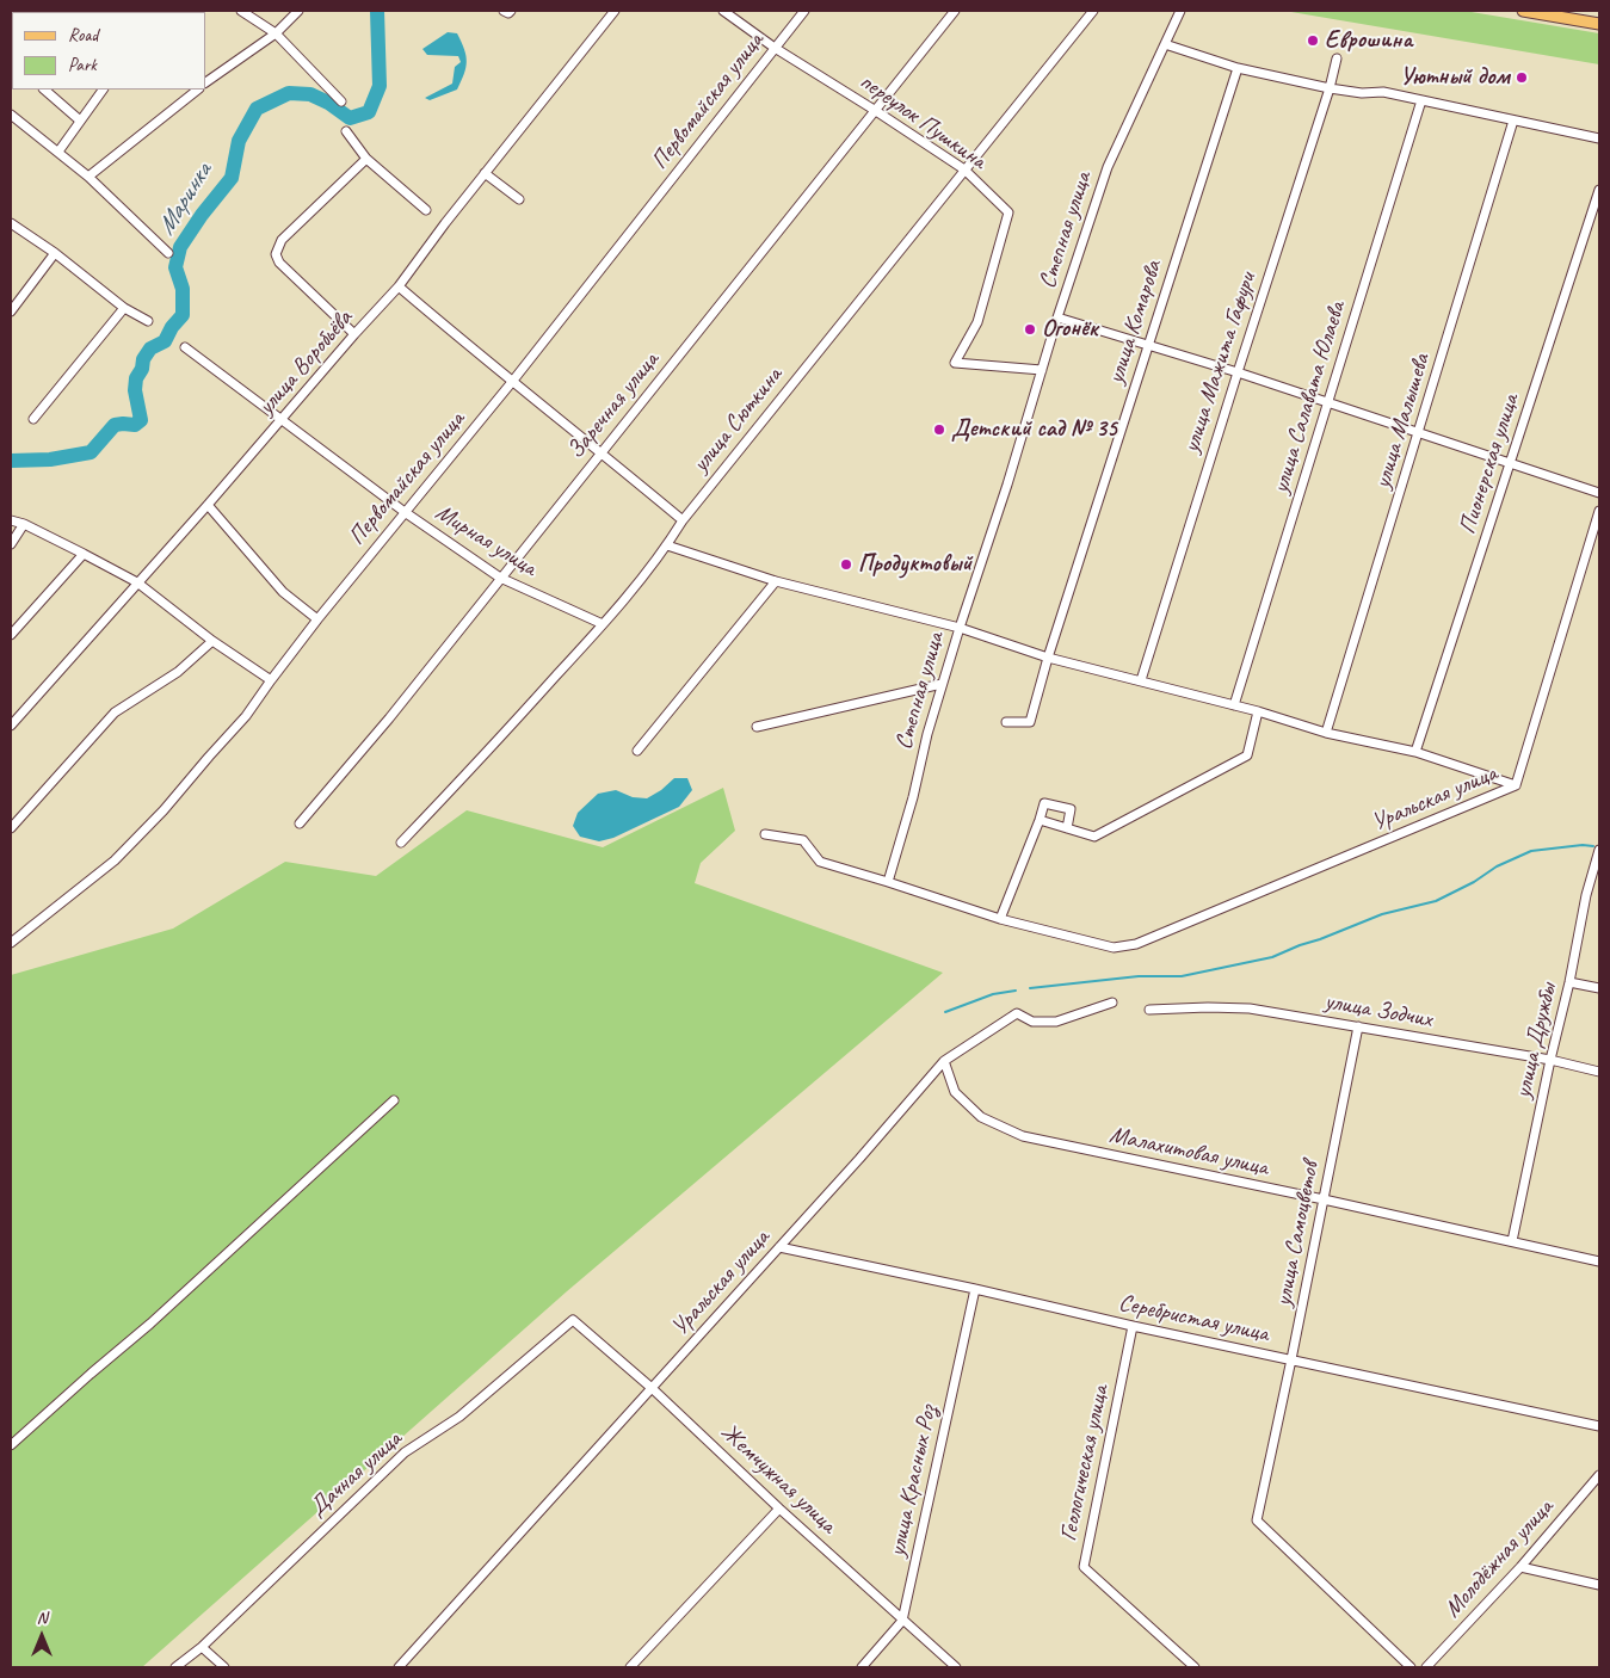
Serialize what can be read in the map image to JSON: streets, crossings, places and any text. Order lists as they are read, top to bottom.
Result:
{
  "streets": {
    "street": [
      "Первомайская улица",
      "переулок Пушкина",
      "Степная улица",
      "улица Комарова",
      "улица Воробьёва",
      "улица Мажита Гафури",
      "улица Салавата Юлаева",
      "Заречная улица",
      "улица Сюткина",
      "улица Малышева",
      "Пионерская улица",
      "Мирная улица",
      "Уральская улица",
      "улица Зодчих",
      "улица Дружбы",
      "Малахитовая улица",
      "улица Самоцветов",
      "Серебристая улица",
      "Геологическая улица",
      "Дачная улица",
      "Жемчужная улица",
      "улица Красных Роз",
      "Молодёжная улица"
    ]
  },
  "crossings": [
    ["Первомайская улица", "переулок Пушкина"],
    ["Первомайская улица", "Мирная улица"],
    ["переулок Пушкина", "Степная улица"],
    ["переулок Пушкина", "Заречная улица"],
    ["переулок Пушкина", "улица Сюткина"],
    ["улица Воробьёва", "Мирная улица"],
    ["Заречная улица", "Мирная улица"],
    ["улица Сюткина", "Мирная улица"],
    ["Уральская улица", "Малахитовая улица"],
    ["Уральская улица", "Серебристая улица"],
    ["Уральская улица", "Жемчужная улица"],
    ["улица Зодчих", "улица Дружбы"],
    ["улица Зодчих", "улица Самоцветов"],
    ["улица Дружбы", "Малахитовая улица"],
    ["Малахитовая улица", "улица Самоцветов"],
    ["улица Самоцветов", "Серебристая улица"],
    ["Серебристая улица", "Геологическая улица"],
    ["Серебристая улица", "улица Красных Роз"],
    ["Дачная улица", "Жемчужная улица"],
    ["Жемчужная улица", "улица Красных Роз"]
  ],
  "water": ["Маринка"],
  "places": [
    "Еврошина",
    "Уютный дом",
    "Огонёк",
    "Детский сад № 35",
    "Продуктовый"
  ],
  "legend": ["Road", "Park"],
  "north": "top"
}
